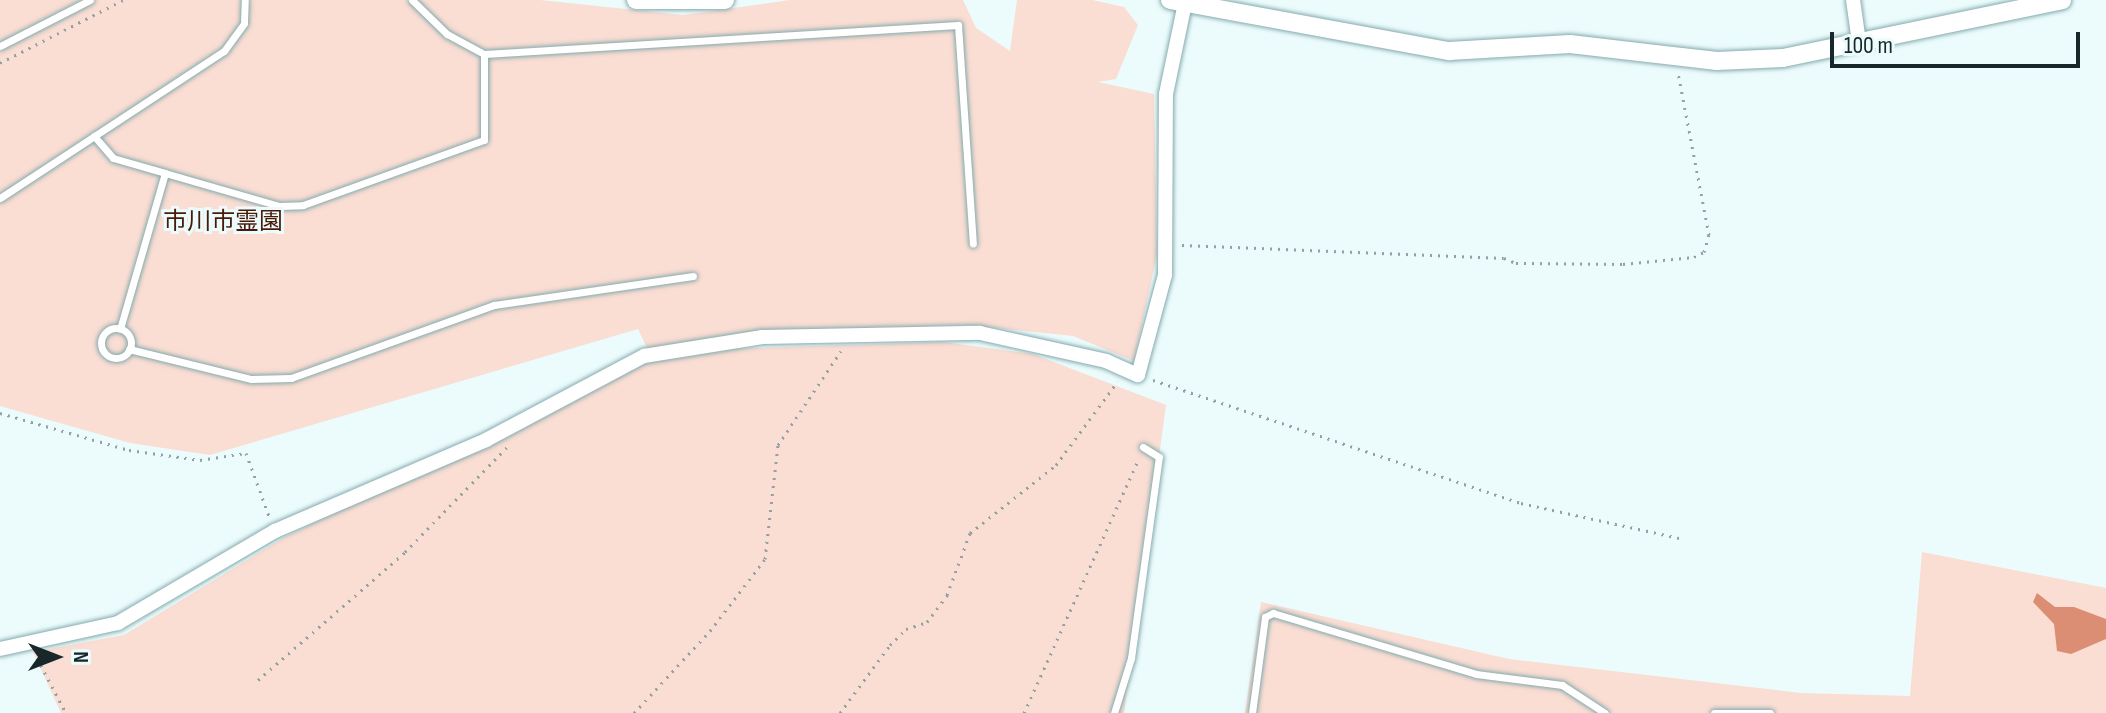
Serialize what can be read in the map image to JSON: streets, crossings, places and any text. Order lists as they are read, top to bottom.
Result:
{
  "parks": ["市川市霊園"],
  "scale_bar": "100 m",
  "north": "right"
}
